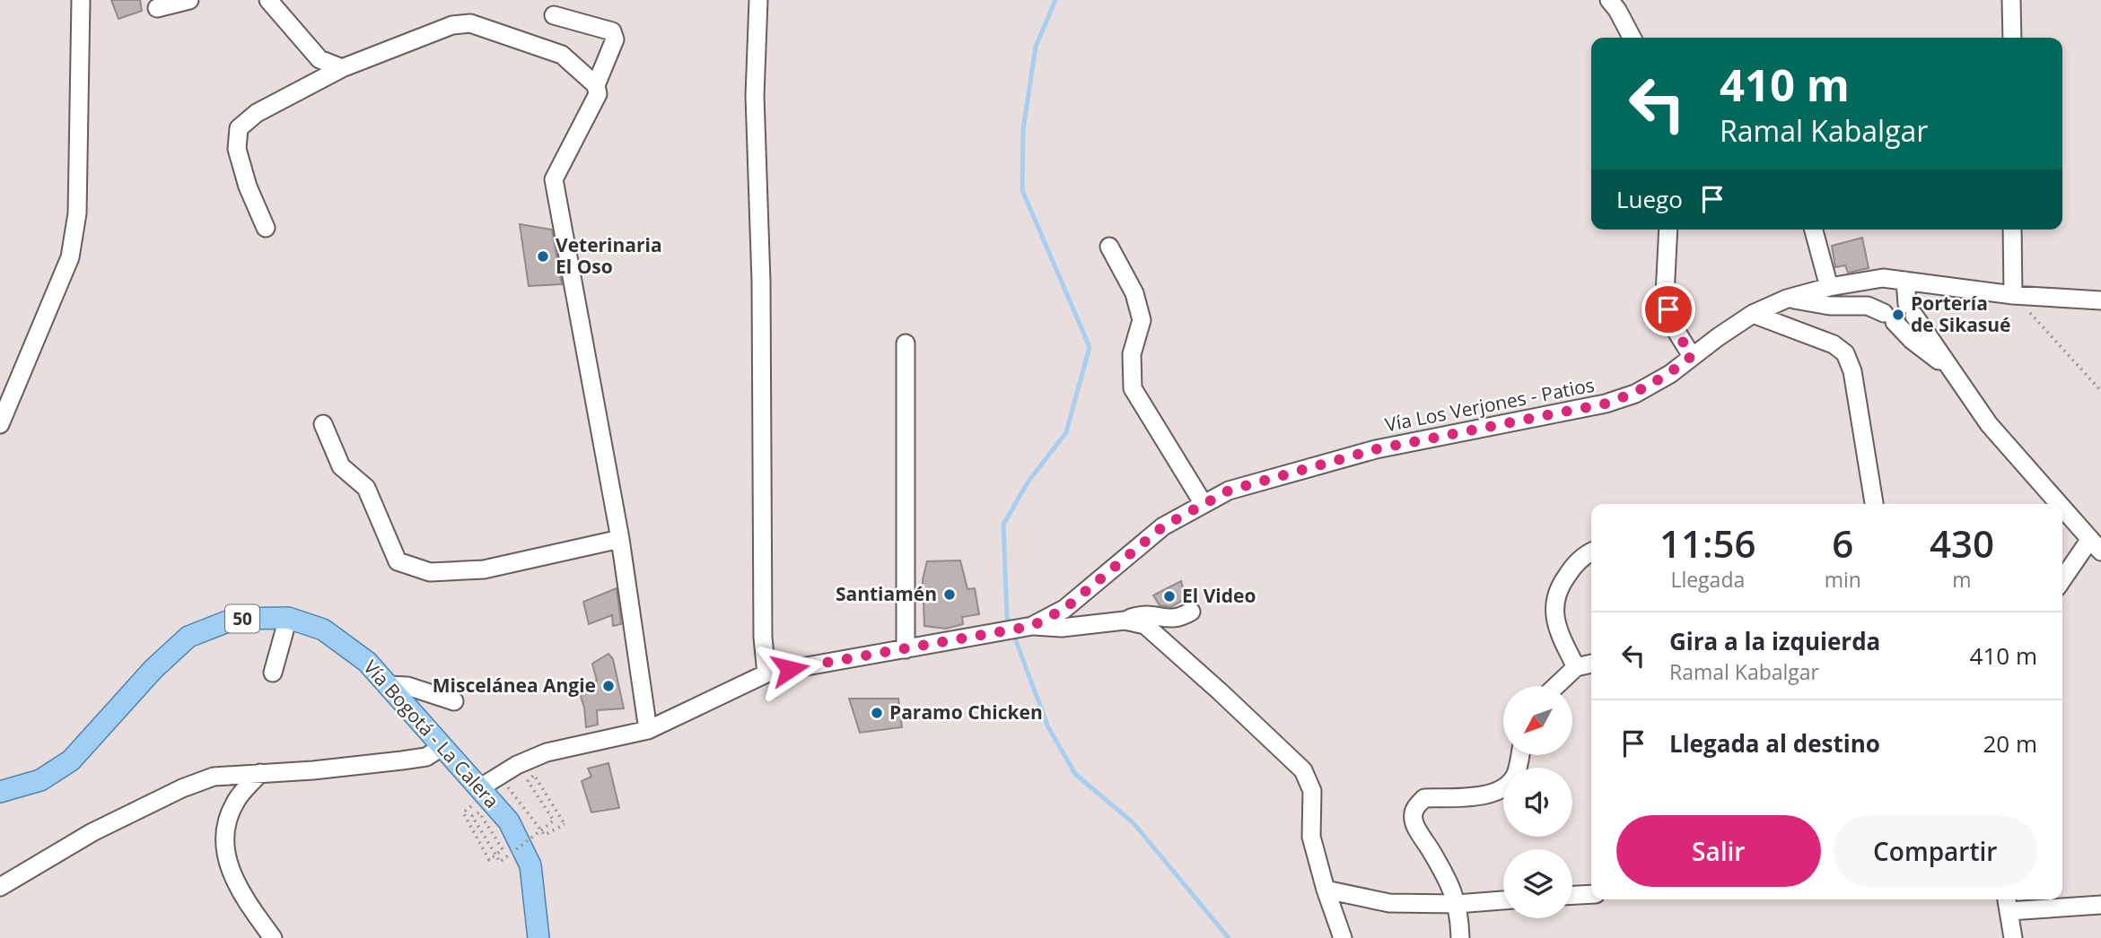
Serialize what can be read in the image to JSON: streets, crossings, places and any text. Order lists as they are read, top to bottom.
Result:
{
  "streets": {
    "main road": ["50", "Vía Bogotá - La Calera"],
    "street": ["Vía Los Verjones - Patios"]
  },
  "crossings": [
    ["Vía Los Verjones - Patios", "Vía Bogotá - La Calera"]
  ],
  "places": [
    "Veterinaria El Oso",
    "Portería de Sikasué",
    "Santiamén",
    "El Video",
    "Miscelánea Angie",
    "Paramo Chicken"
  ],
  "north": "bottom left",
  "page": {
    "turn": ["410 m", "Ramal Kabalgar"],
    "then": "Luego",
    "eta": [
      "11:56",
      "Llegada",
      "6",
      "min",
      "430",
      "m"
    ],
    "list": [
      {
        "name": "Gira a la izquierda",
        "note": "Ramal Kabalgar",
        "value": "410 m"
      },
      {
        "name": "Llegada al destino",
        "value": "20 m"
      }
    ],
    "buttons": ["Salir", "Compartir"]
  }
}
